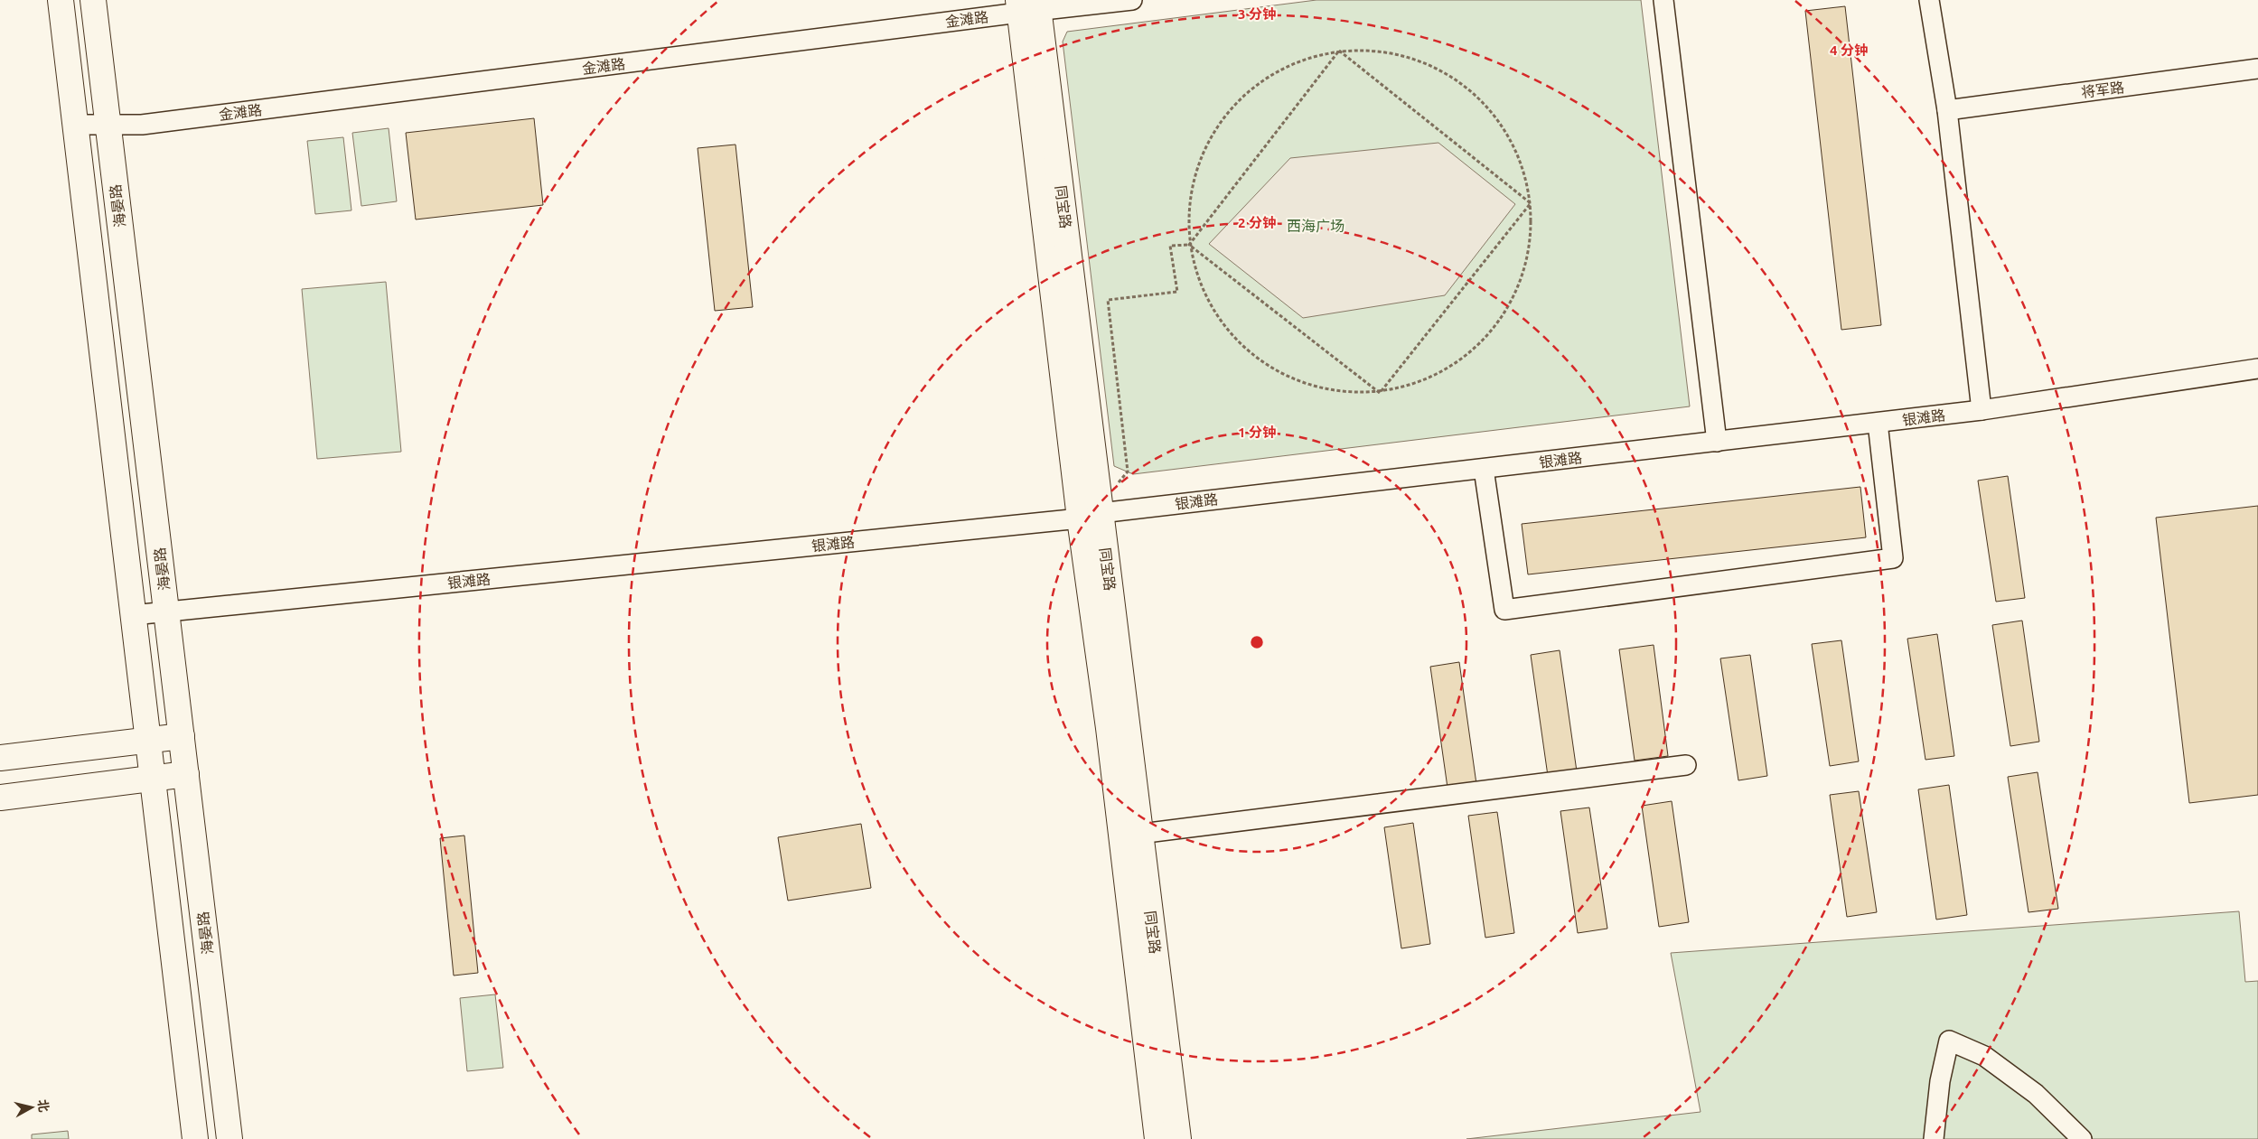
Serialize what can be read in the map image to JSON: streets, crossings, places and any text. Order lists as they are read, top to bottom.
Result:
{
  "streets": {
    "main road": ["海晏路", "同宝路"],
    "street": ["金滩路", "将军路", "银滩路"]
  },
  "crossings": [
    ["金滩路", "海晏路"],
    ["金滩路", "同宝路"],
    ["海晏路", "银滩路"],
    ["同宝路", "银滩路"]
  ],
  "parks": ["西海广场"],
  "north": "right",
  "rings": [
    "3 分钟",
    "4 分钟",
    "2 分钟",
    "1 分钟"
  ]
}
